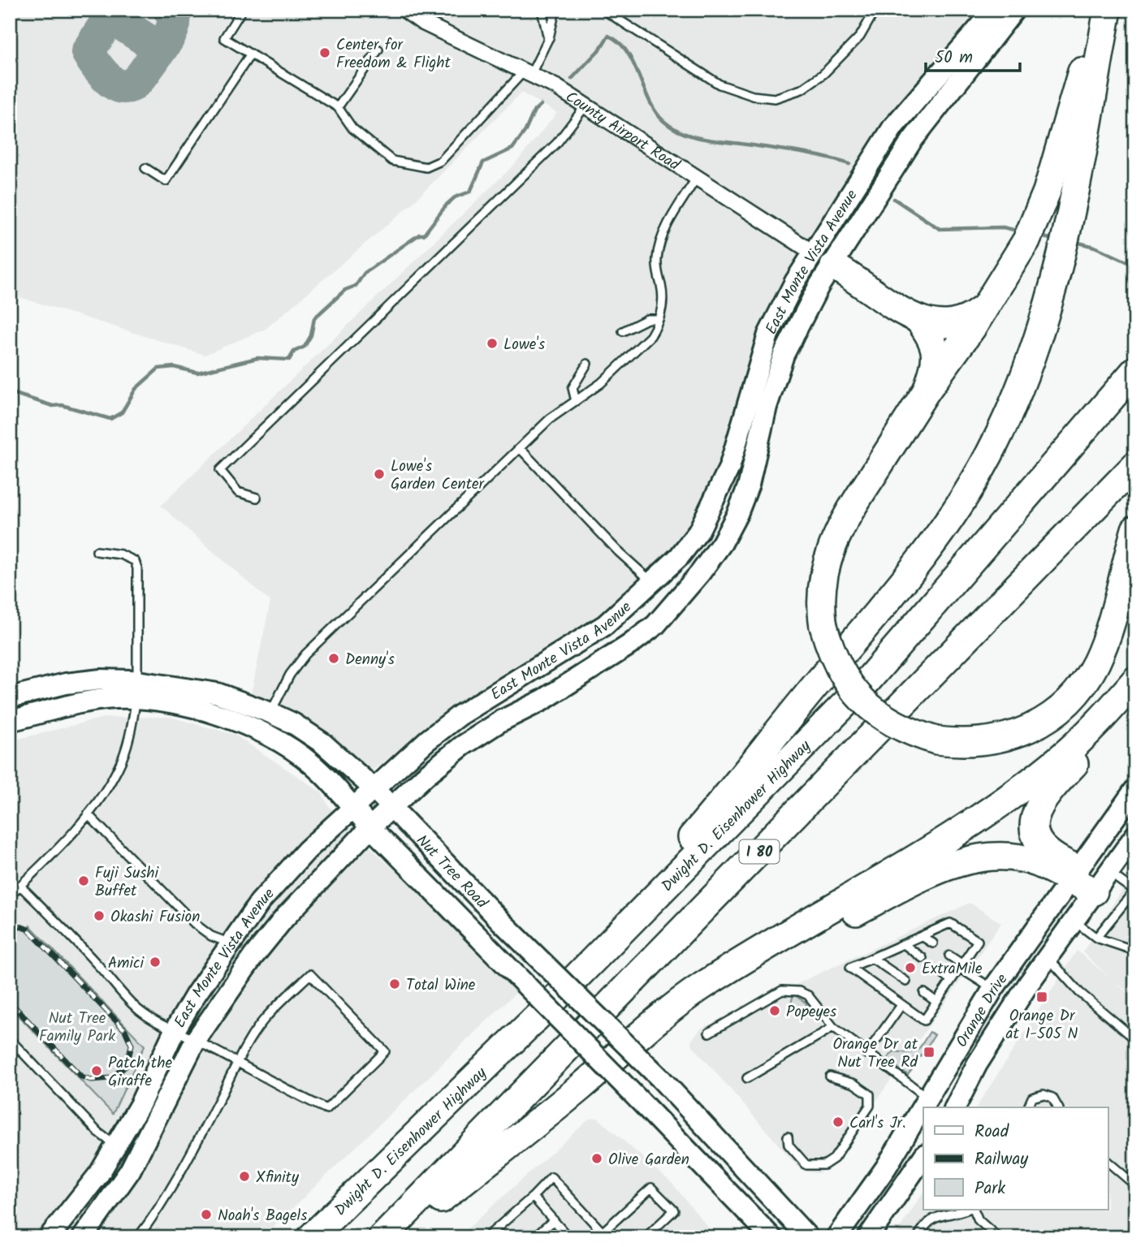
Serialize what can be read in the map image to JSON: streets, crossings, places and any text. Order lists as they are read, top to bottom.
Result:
{
  "streets": {
    "highway": ["Dwight D. Eisenhower Highway", "I 80"],
    "main road": ["East Monte Vista Avenue", "Nut Tree Road", "Orange Drive"],
    "street": ["County Airport Road"]
  },
  "crossings": [
    ["County Airport Road", "East Monte Vista Avenue"],
    ["East Monte Vista Avenue", "Nut Tree Road"]
  ],
  "parks": ["Nut Tree Family Park"],
  "places": {
    "other": [
      "Center for Freedom & Flight",
      "Lowe's",
      "Lowe's Garden Center",
      "Denny's",
      "Fuji Sushi Buffet",
      "Okashi Fusion",
      "Amici",
      "ExtraMile",
      "Total Wine",
      "Popeyes",
      "Patch the Giraffe",
      "Carl's Jr.",
      "Olive Garden",
      "Xfinity",
      "Noah's Bagels"
    ],
    "transit": ["Orange Dr at I-505 N", "Orange Dr at Nut Tree Rd"]
  },
  "legend": ["Road", "Railway", "Park"],
  "scale_bar": "50 m"
}
